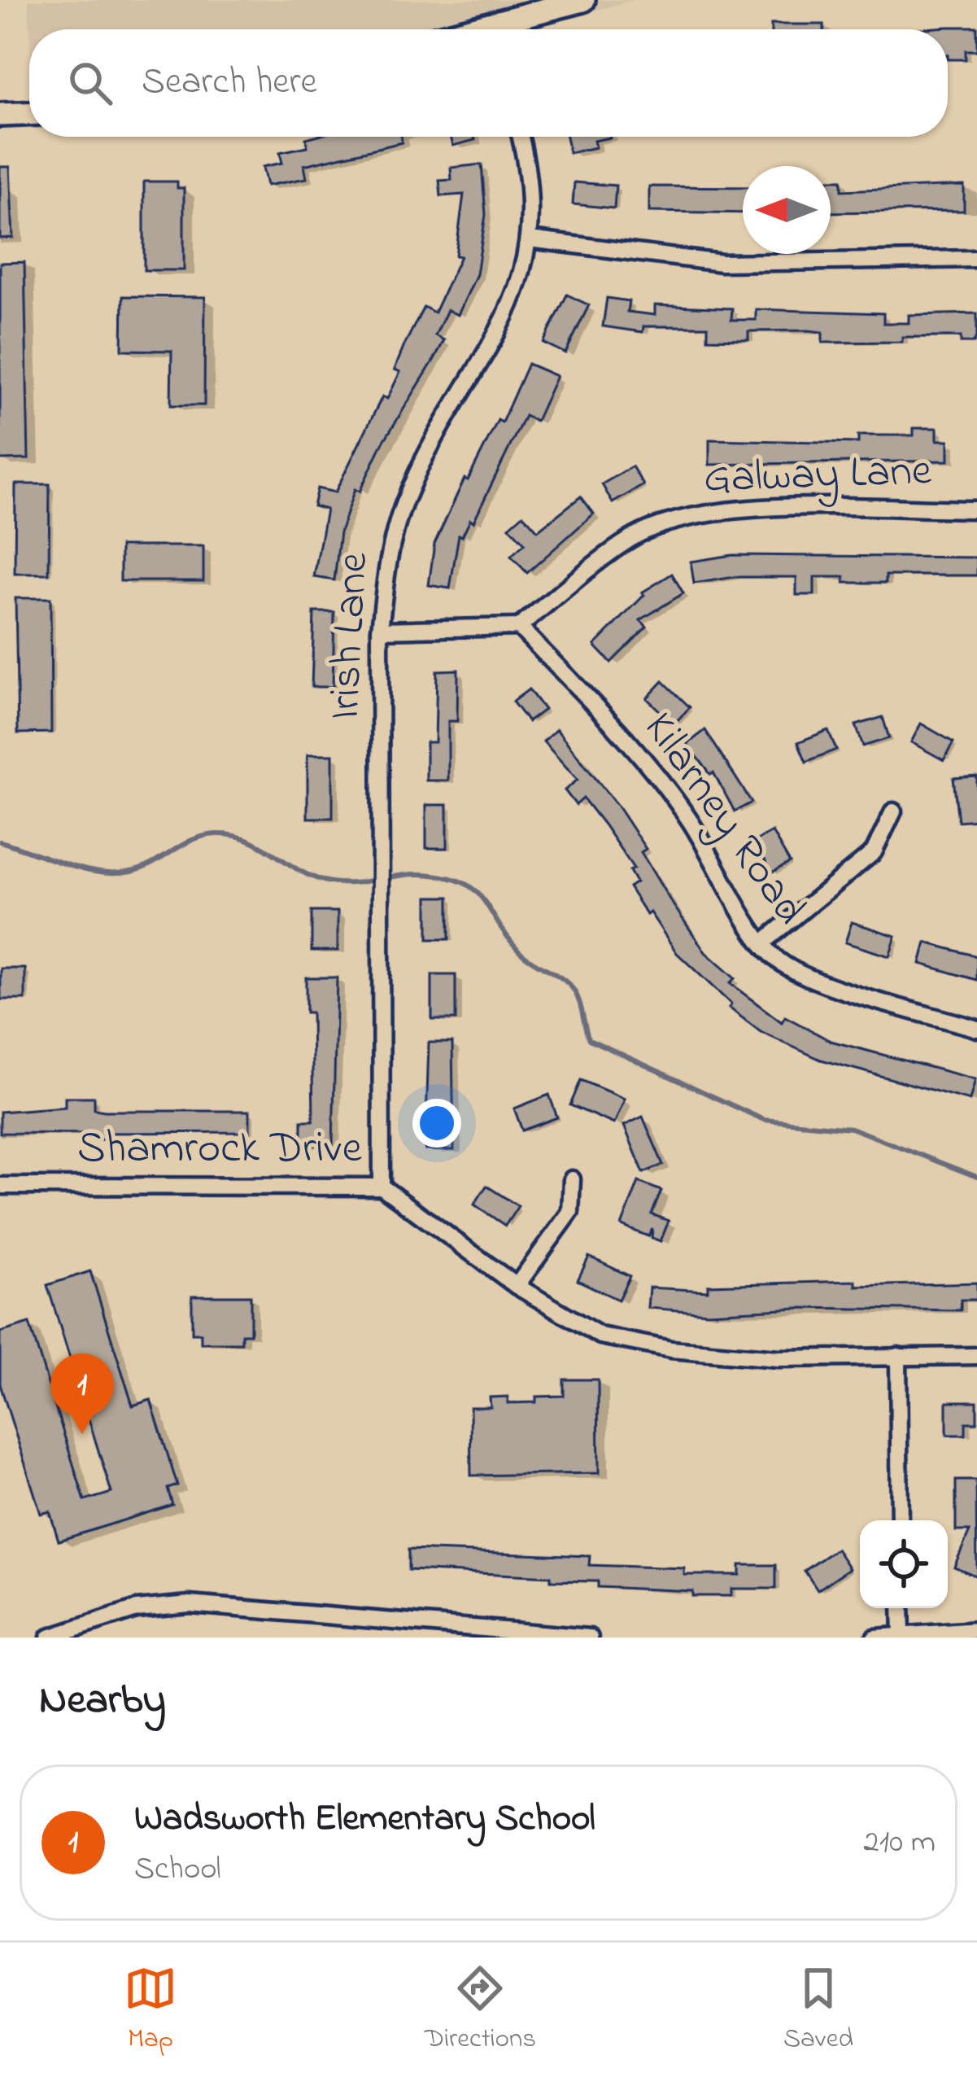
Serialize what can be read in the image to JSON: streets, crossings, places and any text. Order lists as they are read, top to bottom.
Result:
{
  "streets": {
    "street": [
      "Galway Lane",
      "Irish Lane",
      "Kilarney Road",
      "Shamrock Drive"
    ]
  },
  "crossings": [
    ["Galway Lane", "Kilarney Road"],
    ["Irish Lane", "Shamrock Drive"]
  ],
  "north": "left",
  "page": {
    "search": "Search here",
    "pins": "1",
    "heading": "Nearby",
    "list": [
      {
        "mark": "1",
        "name": "Wadsworth Elementary School",
        "note": "School",
        "value": "210 m"
      }
    ],
    "nav": ["Map", "Directions", "Saved"]
  }
}
